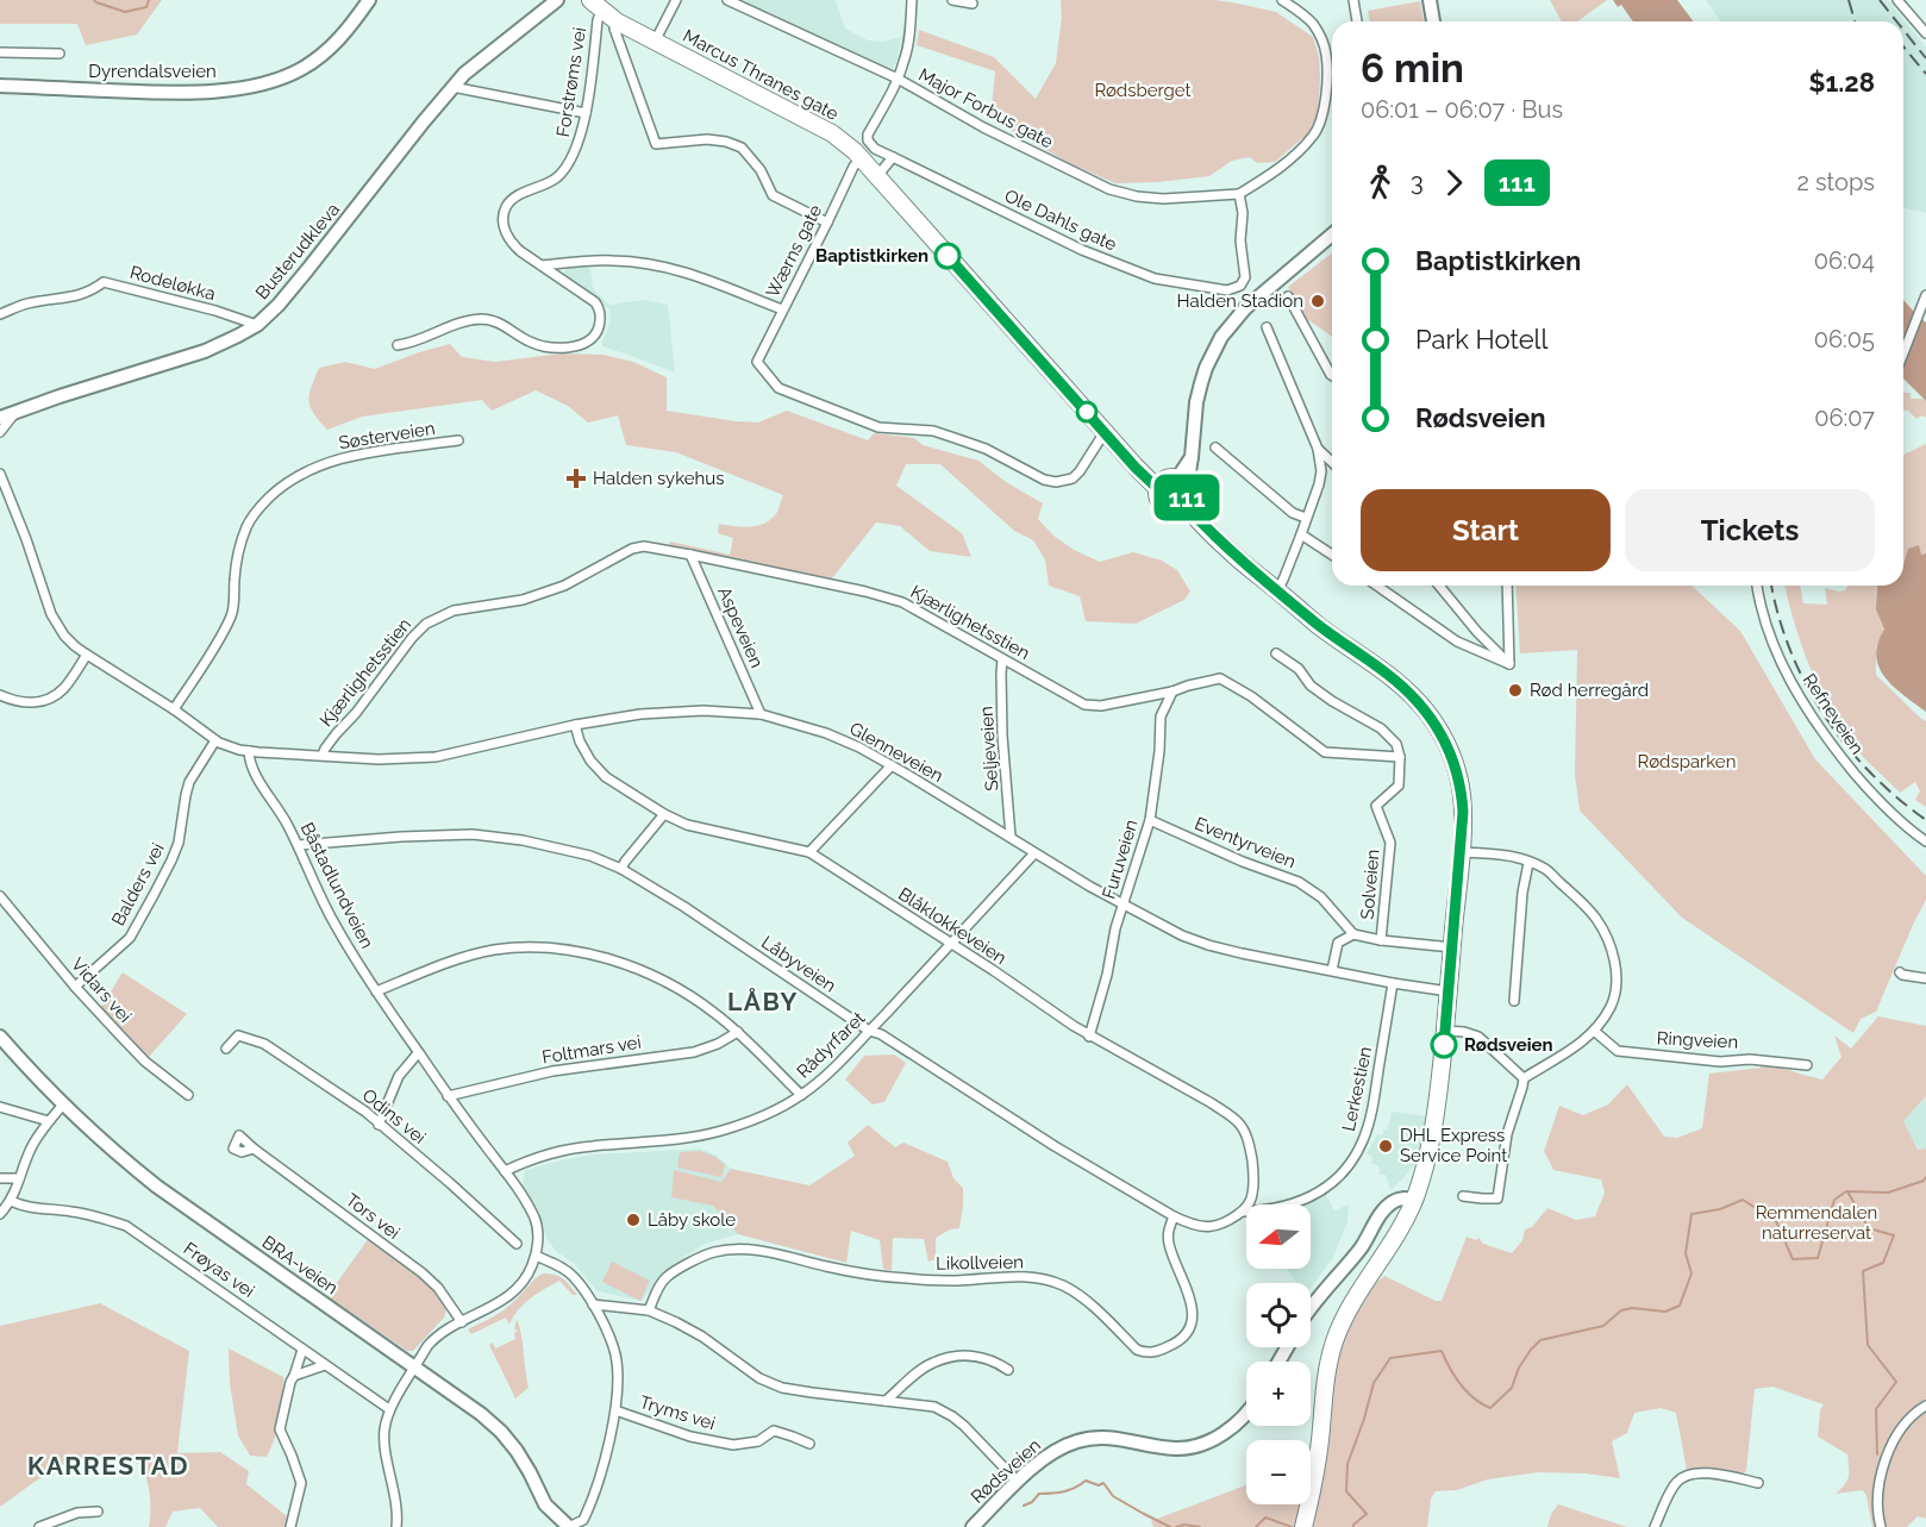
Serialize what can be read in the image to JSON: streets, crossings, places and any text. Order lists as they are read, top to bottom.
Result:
{
  "streets": {
    "highway": ["Marcus Thranes gate"],
    "main road": [
      "Dyrendalsveien",
      "Busterudkleva",
      "BRA-veien",
      "Rødsveien"
    ],
    "street": [
      "Forstrøms vei",
      "Major Forbus gate",
      "Ole Dahls gate",
      "Wærns gate",
      "Rodeløkka",
      "Søsterveien",
      "Kjærlighetsstien",
      "Aspeveien",
      "Refneveien",
      "Seljeveien",
      "Glenneveien",
      "Eventyrveien",
      "Furuveien",
      "Balders vei",
      "Solveien",
      "Båstadlundveien",
      "Blåklokkeveien",
      "Låbyveien",
      "Vidars vei",
      "Ringveien",
      "Rådyrfaret",
      "Foltmars vei",
      "Lerkestien",
      "Odins vei",
      "Tors vei",
      "Likollveien",
      "Frøyas vei",
      "Tryms vei"
    ]
  },
  "crossings": [
    ["Marcus Thranes gate", "Forstrøms vei"],
    ["Marcus Thranes gate", "Wærns gate"],
    ["Major Forbus gate", "Ole Dahls gate"],
    ["Busterudkleva", "Rodeløkka"],
    ["Kjærlighetsstien", "Aspeveien"],
    ["Kjærlighetsstien", "Seljeveien"],
    ["Kjærlighetsstien", "Glenneveien"],
    ["Kjærlighetsstien", "Furuveien"],
    ["Kjærlighetsstien", "Solveien"],
    ["Aspeveien", "Glenneveien"],
    ["Seljeveien", "Glenneveien"],
    ["Glenneveien", "Furuveien"],
    ["Glenneveien", "Båstadlundveien"],
    ["Glenneveien", "Blåklokkeveien"],
    ["Glenneveien", "Rådyrfaret"],
    ["Glenneveien", "Lerkestien"],
    ["Eventyrveien", "Furuveien"],
    ["Furuveien", "Blåklokkeveien"],
    ["Balders vei", "Vidars vei"],
    ["Båstadlundveien", "Låbyveien"],
    ["Båstadlundveien", "Rådyrfaret"],
    ["Båstadlundveien", "Foltmars vei"],
    ["Båstadlundveien", "Tors vei"],
    ["Båstadlundveien", "BRA-veien"],
    ["Båstadlundveien", "Frøyas vei"],
    ["Båstadlundveien", "Tryms vei"],
    ["Blåklokkeveien", "Låbyveien"],
    ["Blåklokkeveien", "Rådyrfaret"],
    ["Blåklokkeveien", "Lerkestien"],
    ["Låbyveien", "Rådyrfaret"],
    ["Låbyveien", "Lerkestien"],
    ["Låbyveien", "Likollveien"],
    ["BRA-veien", "Tryms vei"]
  ],
  "districts": ["LÅBY", "KARRESTAD"],
  "parks": ["Rødsberget", "Rødsparken", "Remmendalen naturreservat"],
  "places": {
    "other": [
      "Baptistkirken",
      "Halden Stadion",
      "Rød herregård",
      "Rødsveien",
      "DHL Express Service Point",
      "Låby skole"
    ],
    "health": ["Halden sykehus"]
  },
  "lines": ["bus line 111"],
  "north": "left",
  "page": {
    "on_map": "111",
    "heading": ["6 min", "06:01 – 06:07 · Bus", "$1.28"],
    "legs": ["3", "111", "2 stops"],
    "list": [
      {
        "name": "Baptistkirken",
        "value": "06:04"
      },
      {
        "name": "Park Hotell",
        "value": "06:05"
      },
      {
        "name": "Rødsveien",
        "value": "06:07"
      }
    ],
    "buttons": ["Start", "Tickets"],
    "map_buttons": ["+", "−"]
  }
}
